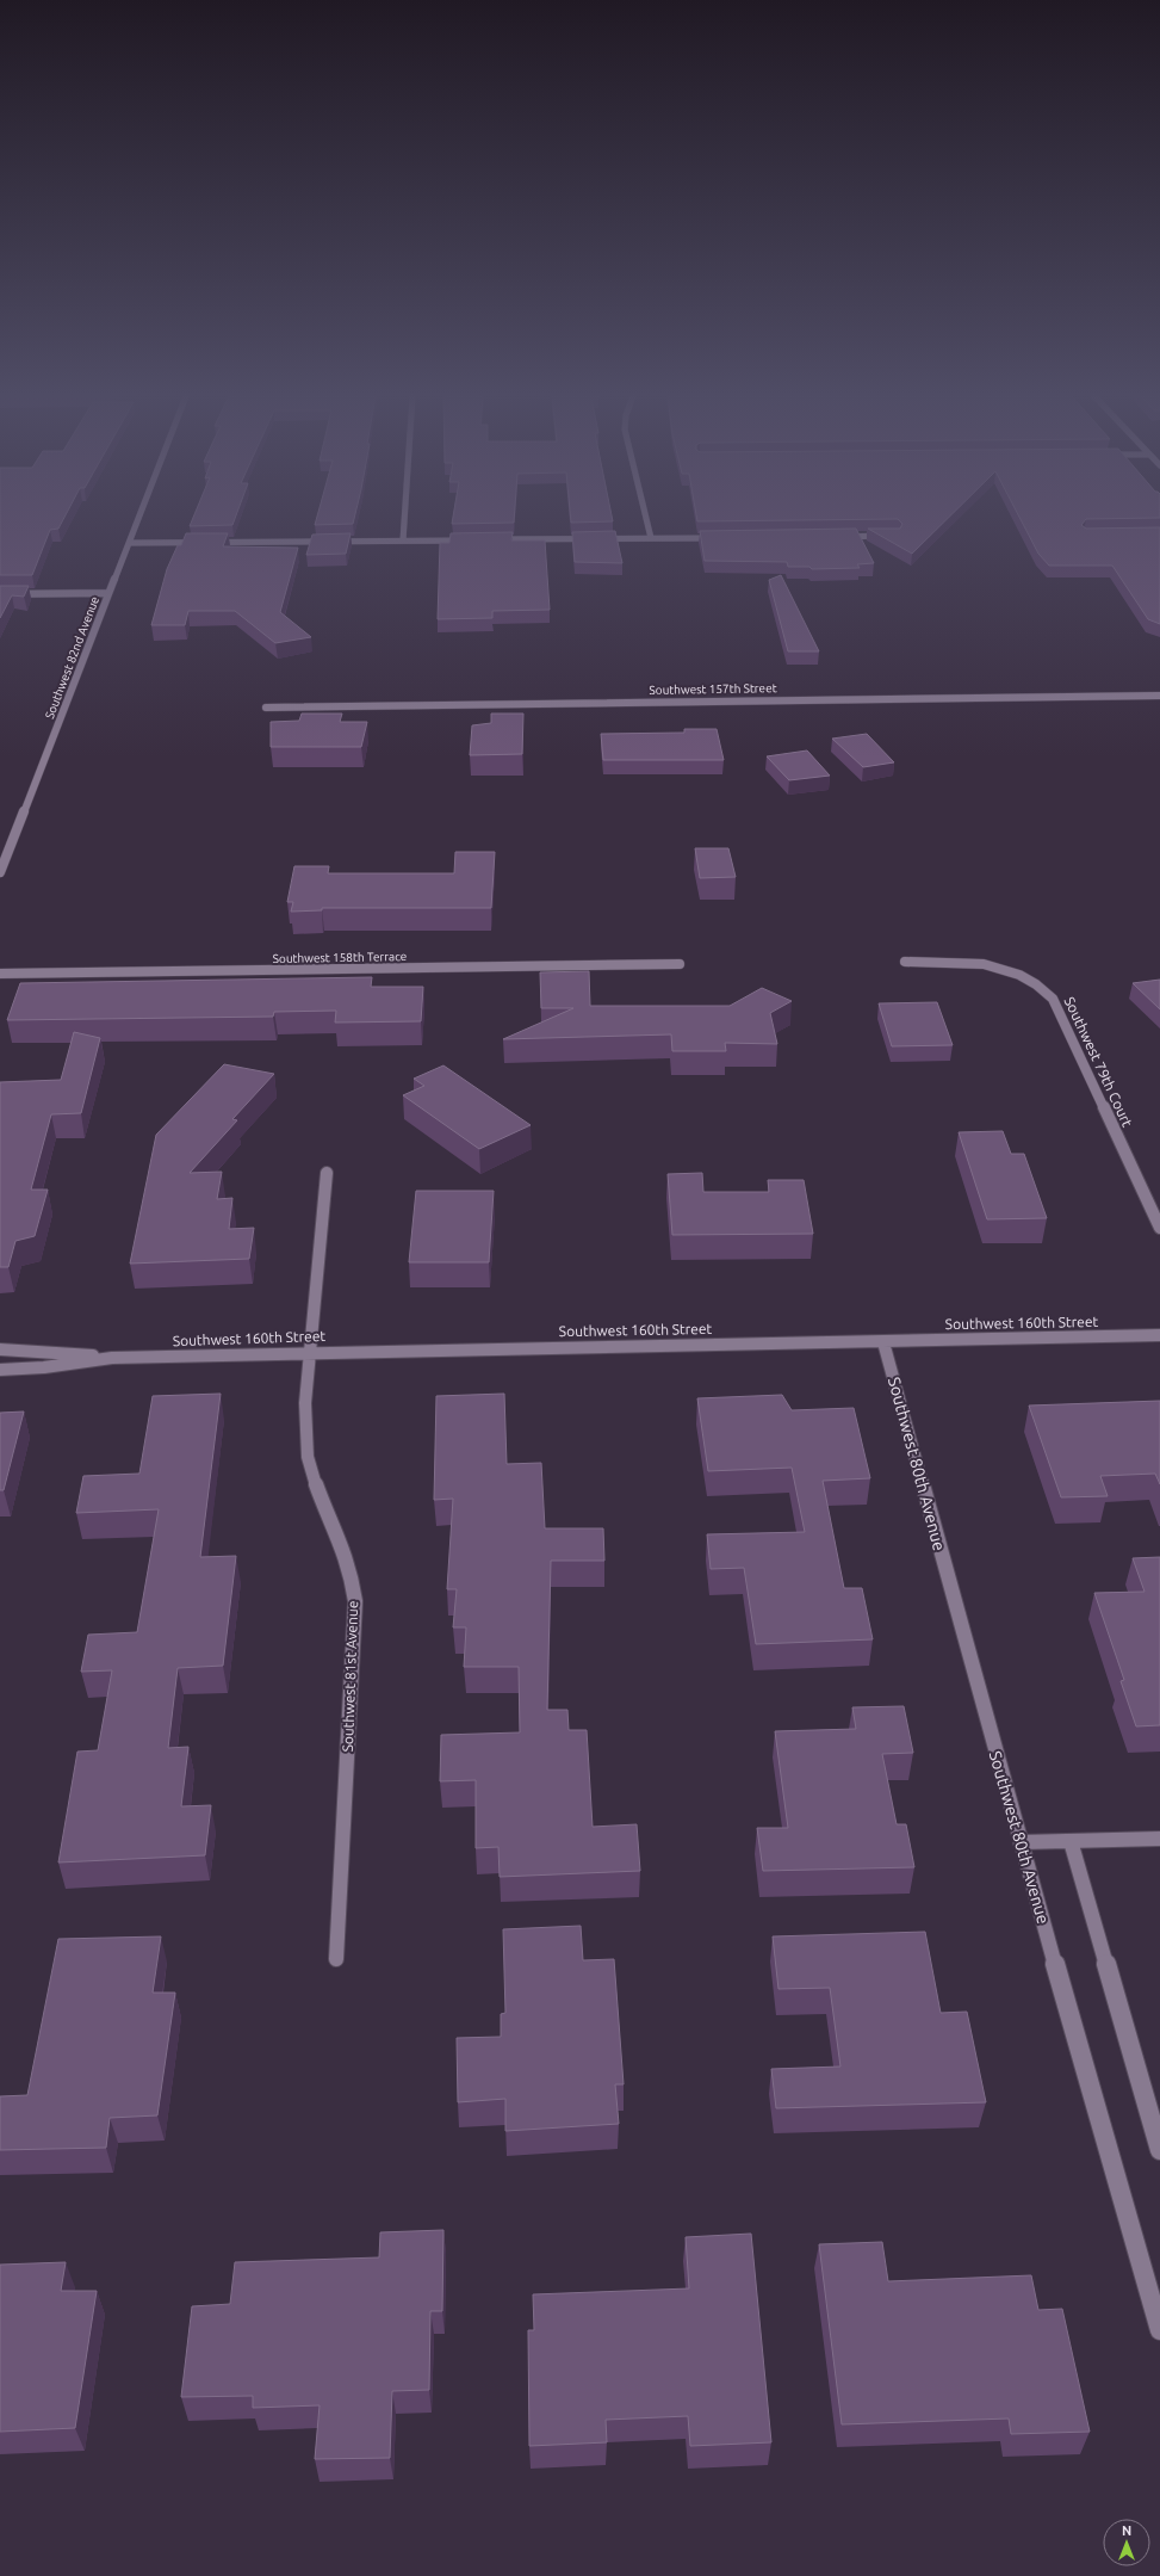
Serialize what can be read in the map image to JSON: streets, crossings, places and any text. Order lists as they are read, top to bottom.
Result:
{
  "streets": {
    "street": [
      "Southwest 82nd Avenue",
      "Southwest 157th Street",
      "Southwest 158th Terrace",
      "Southwest 79th Court",
      "Southwest 160th Street",
      "Southwest 80th Avenue",
      "Southwest 81st Avenue"
    ]
  },
  "crossings": [
    ["Southwest 160th Street", "Southwest 80th Avenue"],
    ["Southwest 160th Street", "Southwest 81st Avenue"]
  ],
  "north": "top"
}
